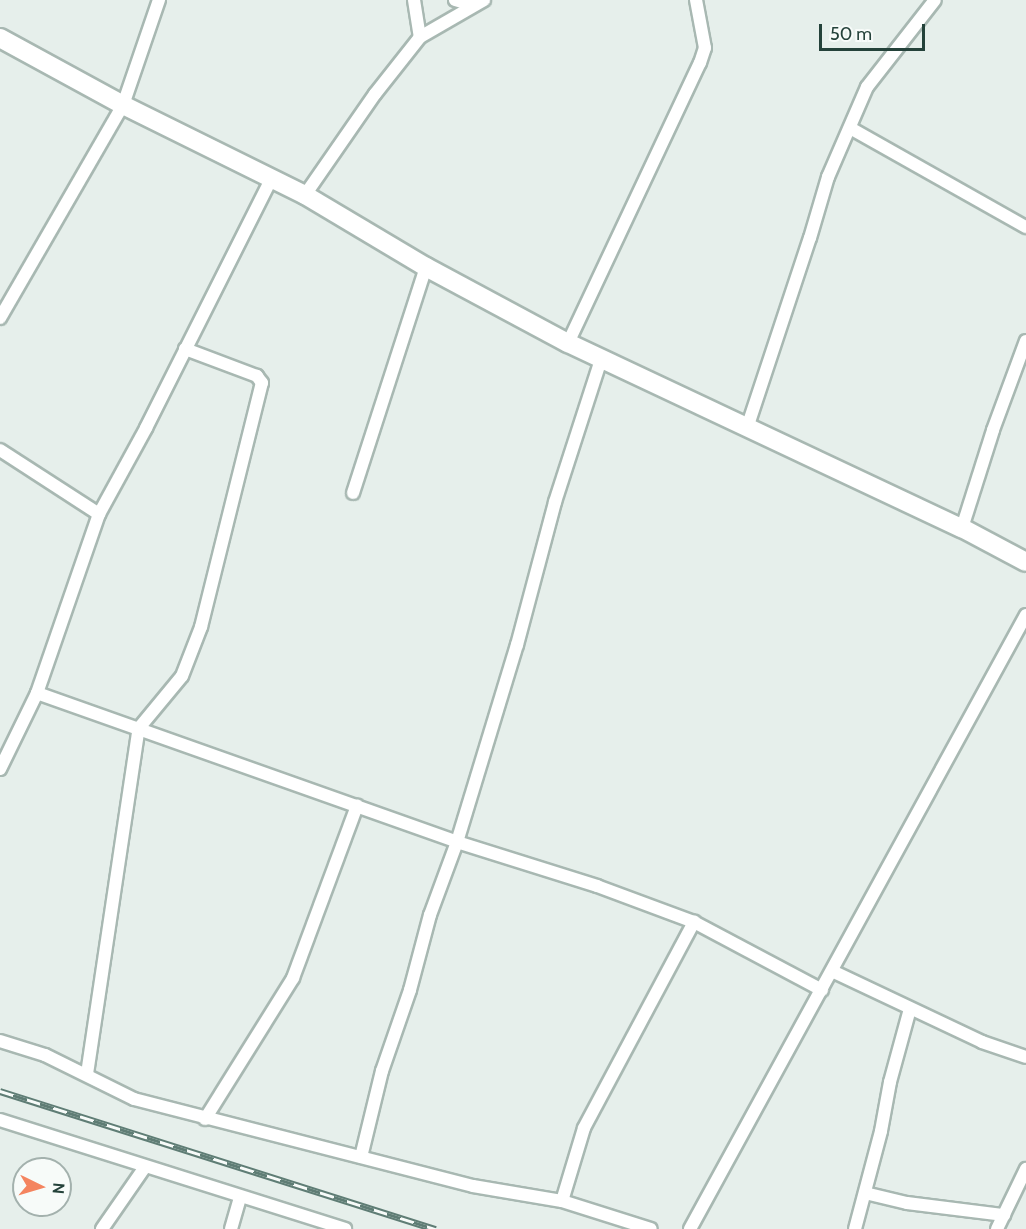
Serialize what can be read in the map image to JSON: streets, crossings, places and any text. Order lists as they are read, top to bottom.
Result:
{
  "scale_bar": "50 m",
  "north": "right"
}
